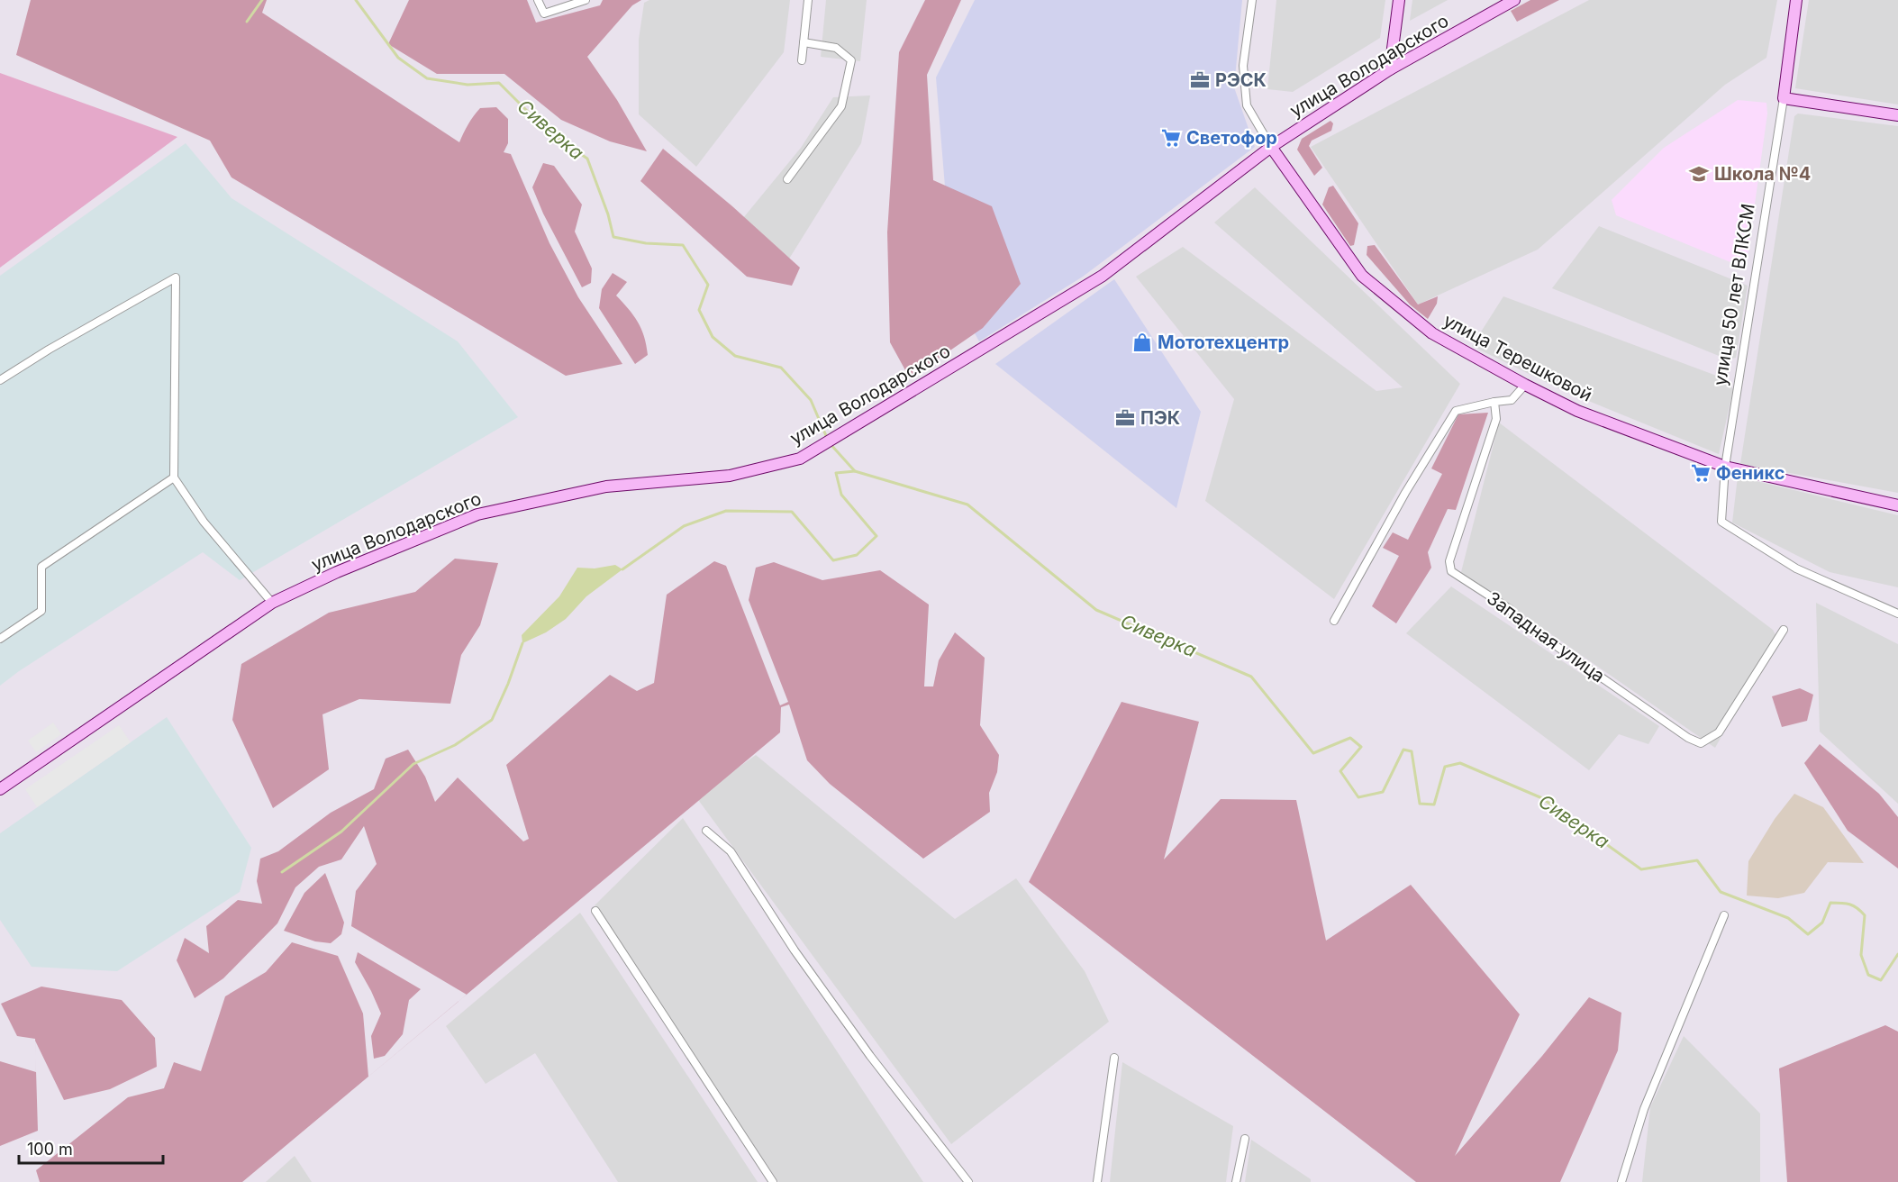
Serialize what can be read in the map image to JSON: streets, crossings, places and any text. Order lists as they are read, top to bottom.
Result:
{
  "streets": {
    "main road": ["улица Володарского", "улица 50 лет ВЛКСМ", "улица Терешковой"],
    "street": ["Западная улица"]
  },
  "crossings": [
    ["улица Володарского", "улица Терешковой"],
    ["улица 50 лет ВЛКСМ", "улица Терешковой"]
  ],
  "water": ["Сиверка"],
  "places": {
    "office": ["РЭСК", "ПЭК"],
    "supermarket": ["Светофор", "Феникс"],
    "school or university": ["Школа №4"],
    "shop": ["Мототехцентр"]
  },
  "scale_bar": "100 m"
}
